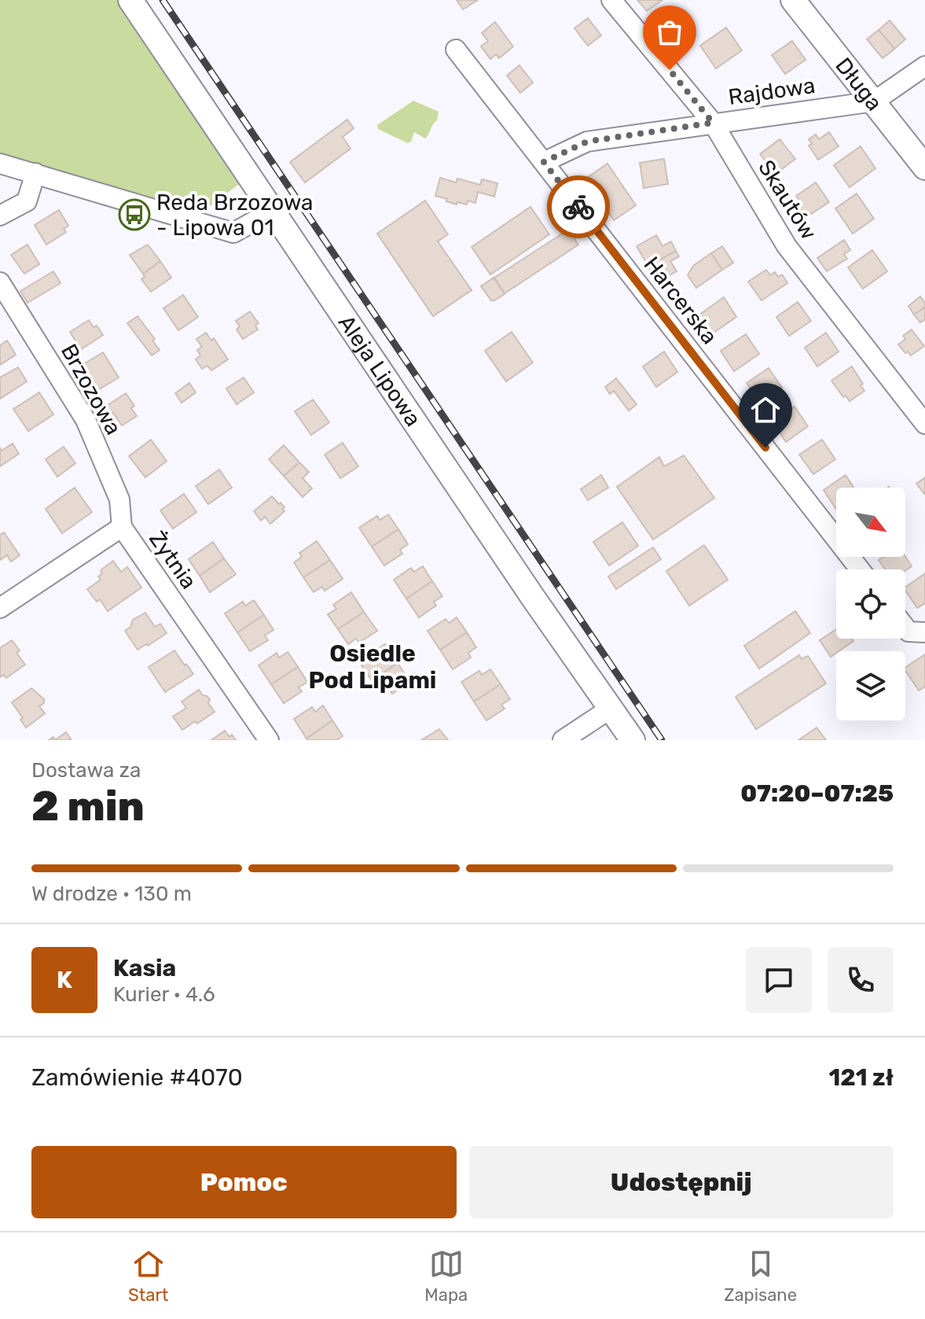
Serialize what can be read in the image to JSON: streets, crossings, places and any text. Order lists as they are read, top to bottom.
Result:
{
  "streets": {
    "street": [
      "Długa",
      "Rajdowa",
      "Skautów",
      "Harcerska",
      "Aleja Lipowa",
      "Brzozowa",
      "Żytnia"
    ]
  },
  "crossings": [
    ["Długa", "Rajdowa"],
    ["Rajdowa", "Skautów"],
    ["Rajdowa", "Harcerska"],
    ["Brzozowa", "Żytnia"]
  ],
  "districts": ["Osiedle Pod Lipami"],
  "places": {
    "bus stop": ["Reda Brzozowa - Lipowa 01"]
  },
  "north": "bottom right",
  "page": {
    "heading": ["2 min", "Dostawa za", "07:20–07:25"],
    "panel": [
      "Kasia",
      "Kurier · 4.6",
      "Zamówienie #4070",
      "121 zł"
    ],
    "bar": "W drodze · 130 m",
    "round": "K",
    "buttons": ["Pomoc", "Udostępnij"],
    "tabs": ["Start", "Mapa", "Zapisane"]
  }
}
